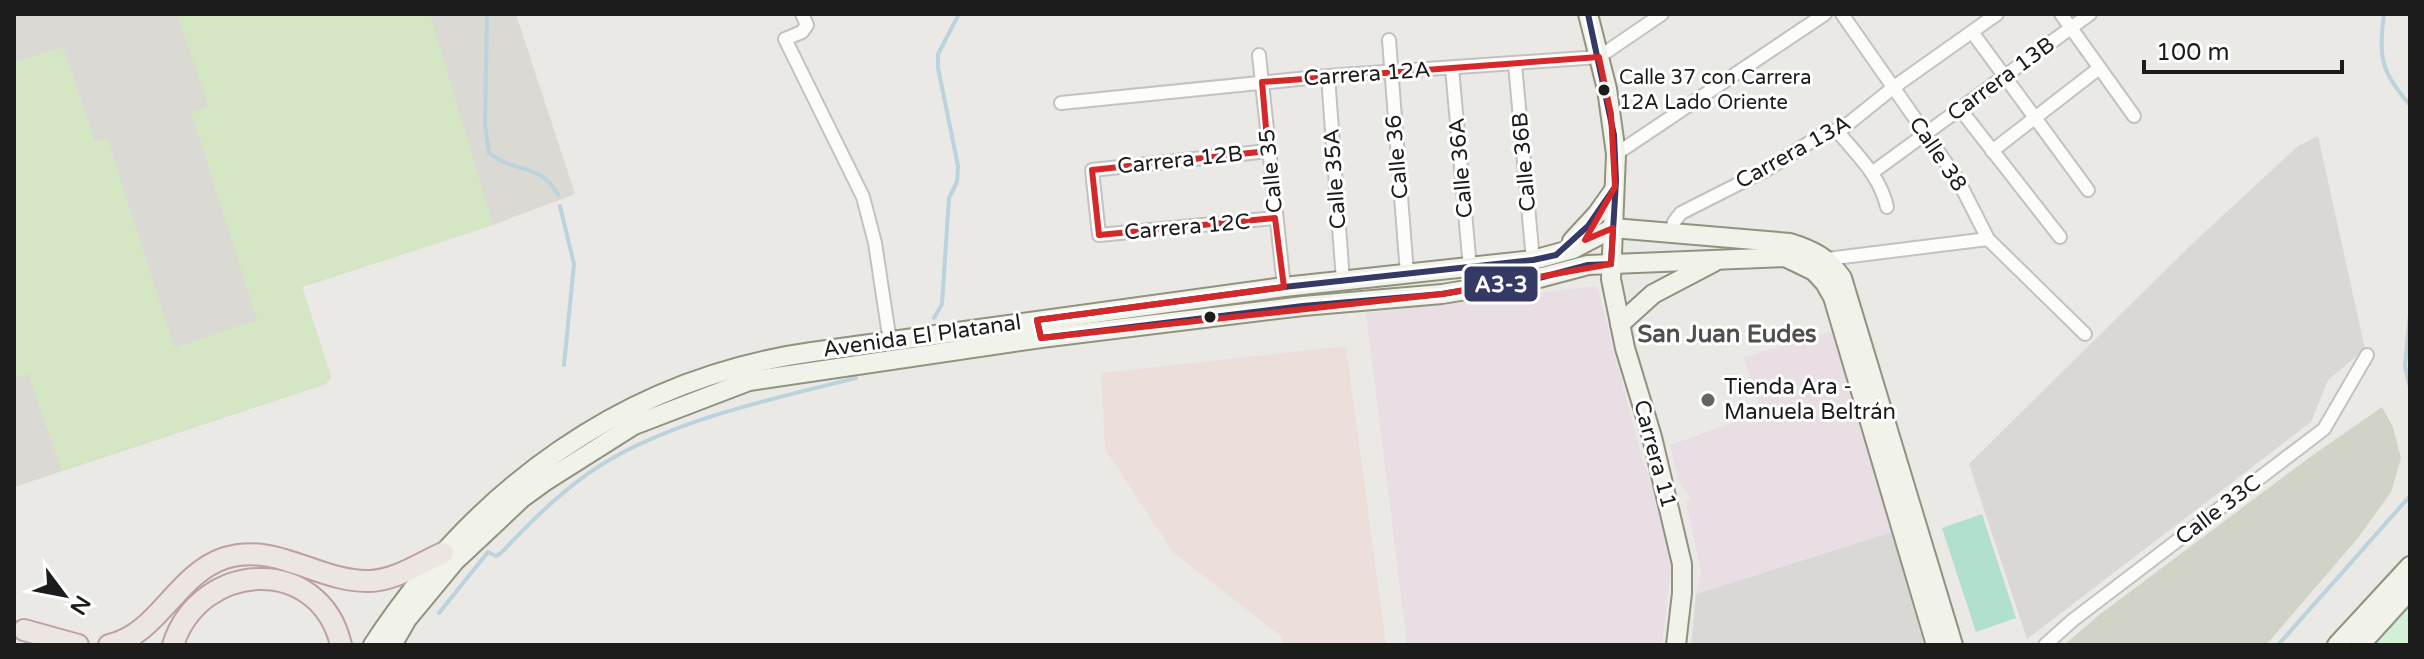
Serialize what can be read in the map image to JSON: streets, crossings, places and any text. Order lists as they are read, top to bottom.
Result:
{
  "streets": {
    "main road": ["Avenida El Platanal", "Carrera 11"],
    "street": [
      "Carrera 12A",
      "Carrera 13B",
      "Carrera 13A",
      "Calle 38",
      "Calle 36",
      "Carrera 12B",
      "Calle 36B",
      "Calle 36A",
      "Calle 35",
      "Calle 35A",
      "Carrera 12C",
      "Calle 33C"
    ]
  },
  "crossings": [
    ["Carrera 12A", "Calle 36"],
    ["Carrera 12A", "Calle 36B"],
    ["Carrera 12A", "Calle 36A"],
    ["Carrera 12A", "Calle 35"],
    ["Carrera 12A", "Calle 35A"],
    ["Carrera 12A", "Carrera 11"],
    ["Carrera 13B", "Calle 38"],
    ["Carrera 13A", "Calle 38"],
    ["Carrera 13A", "Avenida El Platanal"],
    ["Calle 36", "Avenida El Platanal"],
    ["Carrera 12B", "Calle 35"],
    ["Carrera 12B", "Carrera 12C"],
    ["Calle 36B", "Avenida El Platanal"],
    ["Calle 36A", "Avenida El Platanal"],
    ["Calle 35", "Carrera 12C"],
    ["Calle 35", "Avenida El Platanal"],
    ["Calle 35A", "Avenida El Platanal"],
    ["Avenida El Platanal", "Carrera 11"]
  ],
  "districts": ["San Juan Eudes"],
  "places": ["Calle 37 con Carrera 12A Lado Oriente", "Tienda Ara - Manuela Beltrán"],
  "lines": ["transit line A3-3"],
  "scale_bar": "100 m",
  "north": "bottom right"
}
